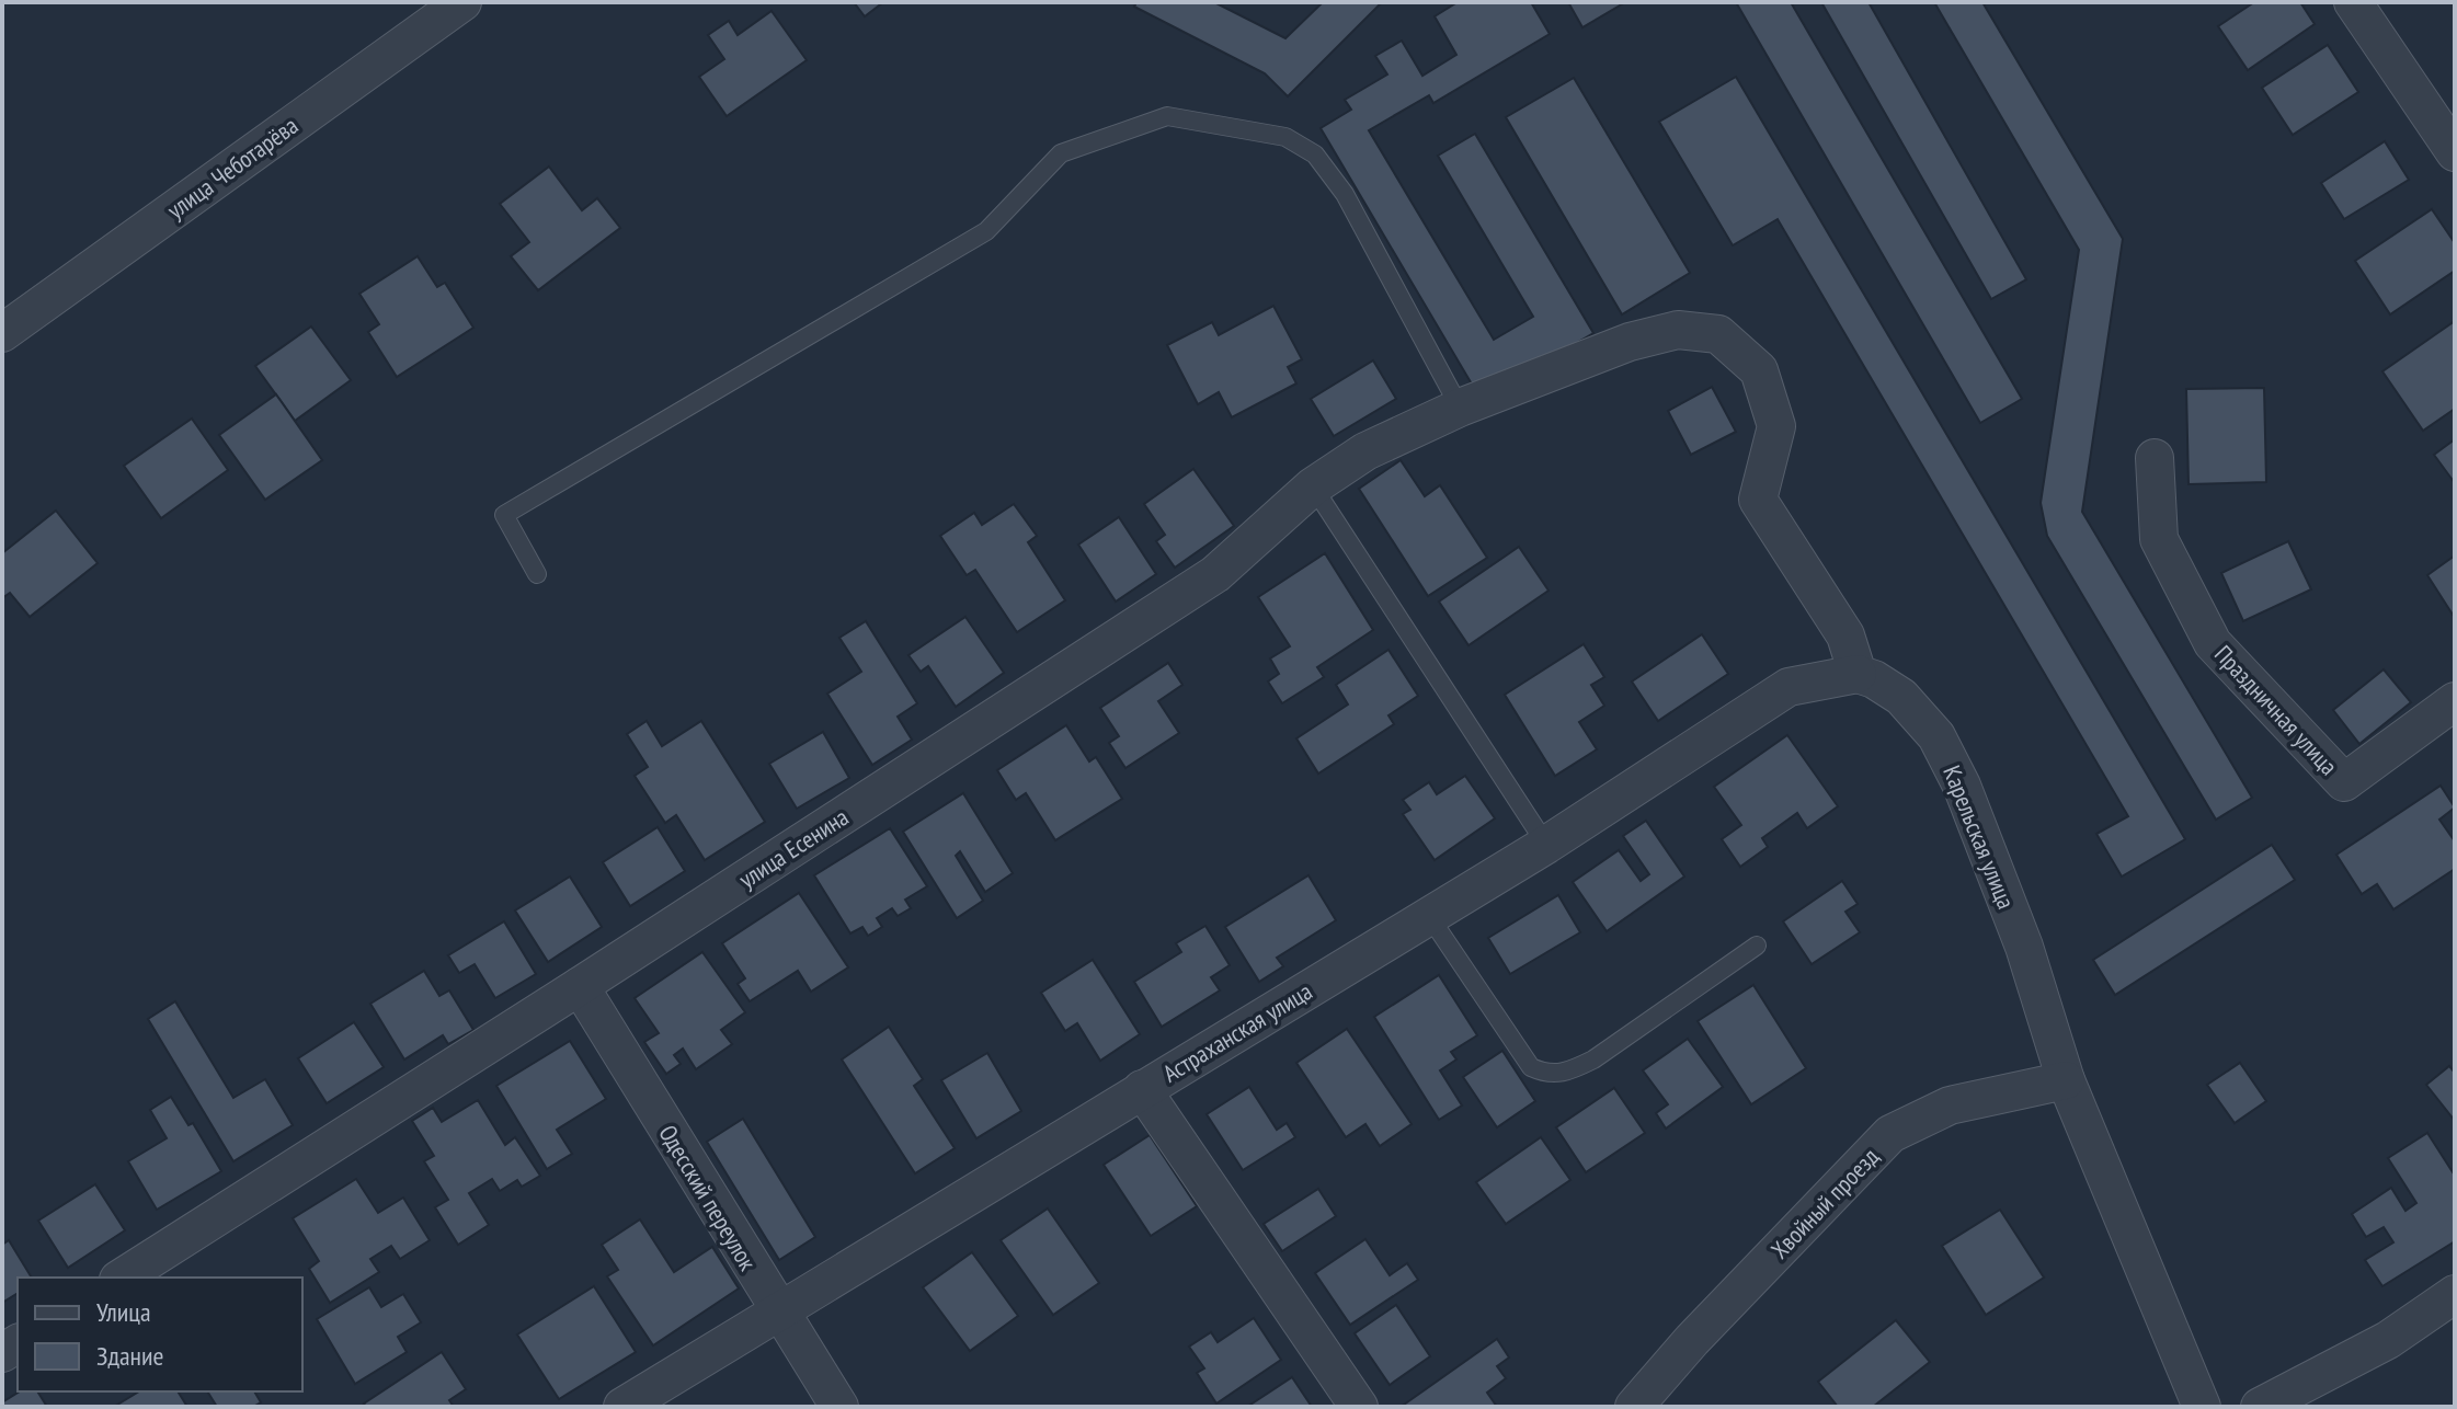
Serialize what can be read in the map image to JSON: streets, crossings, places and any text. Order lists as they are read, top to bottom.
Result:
{
  "streets": {
    "street": [
      "улица Чеботарёва",
      "Праздничная улица",
      "Карельская улица",
      "улица Есенина",
      "Астраханская улица",
      "Одесский переулок",
      "Хвойный проезд"
    ]
  },
  "crossings": [
    ["Карельская улица", "Астраханская улица"],
    ["Карельская улица", "Хвойный проезд"],
    ["улица Есенина", "Одесский переулок"],
    ["Астраханская улица", "Одесский переулок"]
  ],
  "legend": ["Улица", "Здание"]
}
